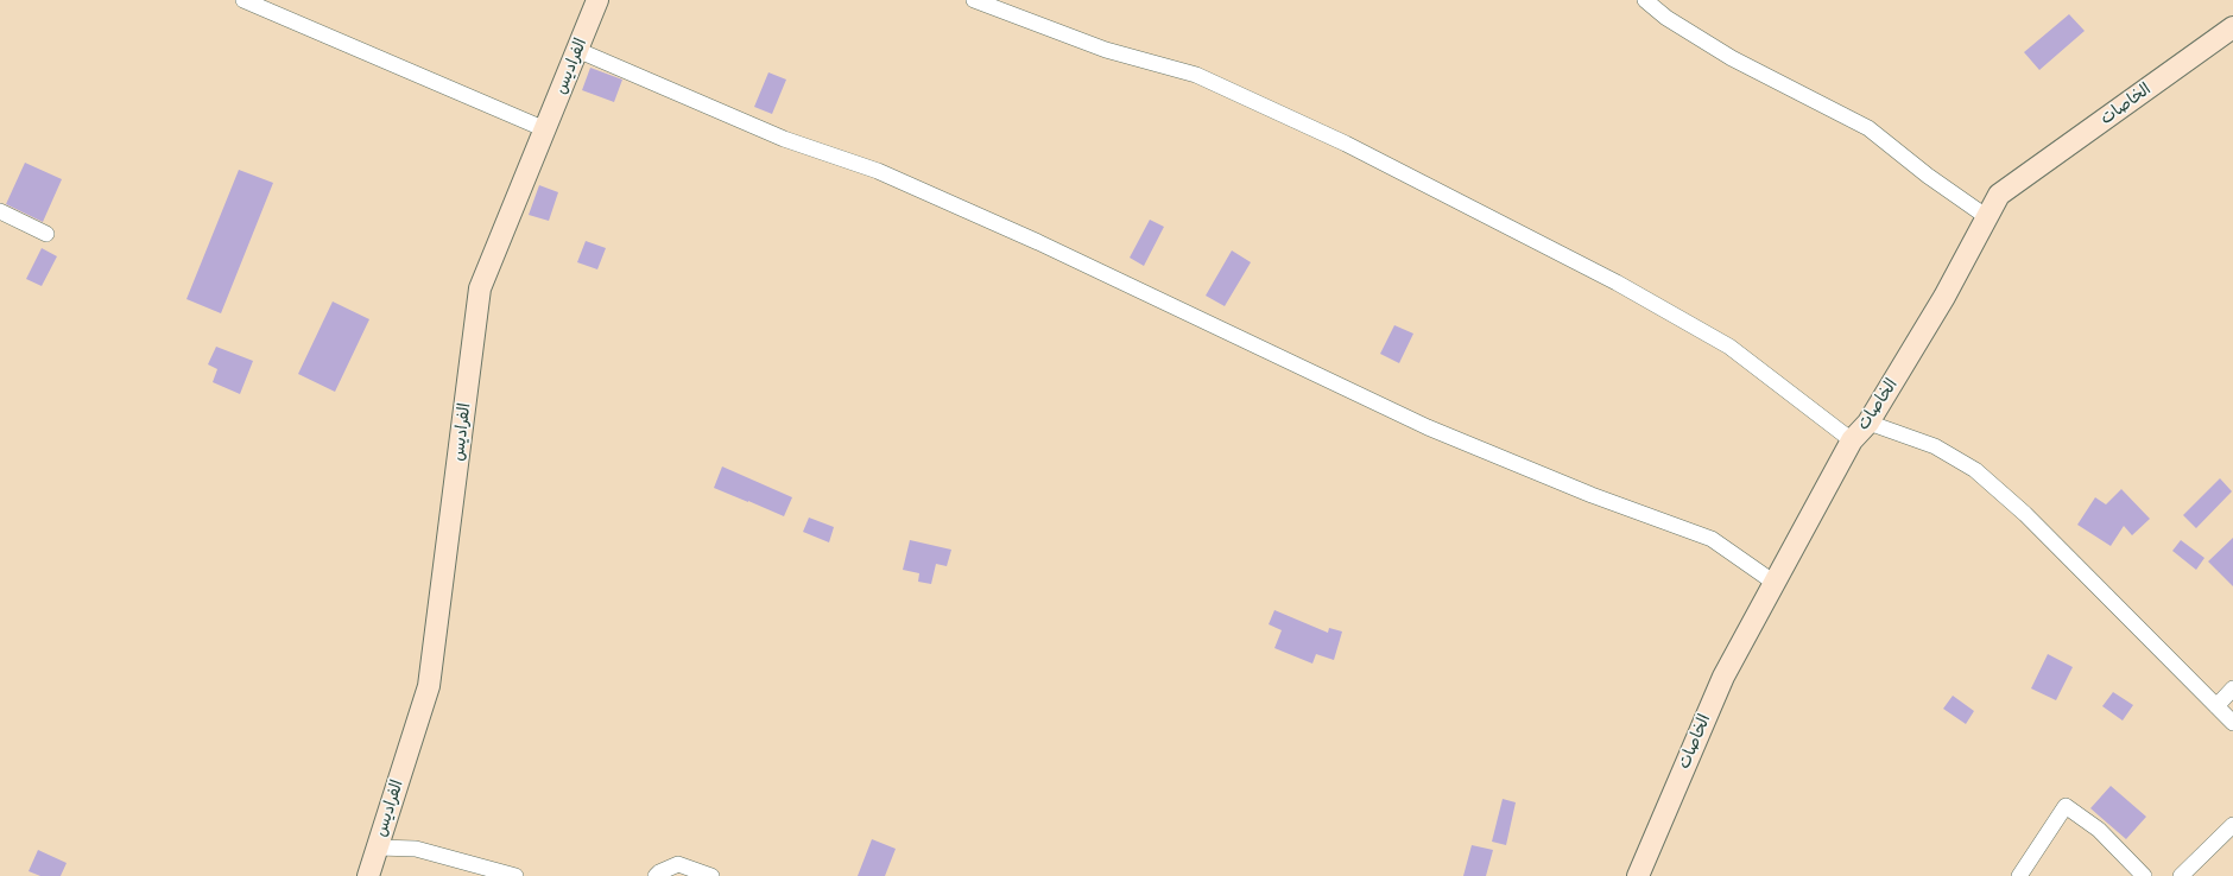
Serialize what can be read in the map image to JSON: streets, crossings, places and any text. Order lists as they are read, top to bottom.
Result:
{
  "streets": {
    "street": ["الفراديس", "الخاصات"]
  }
}
